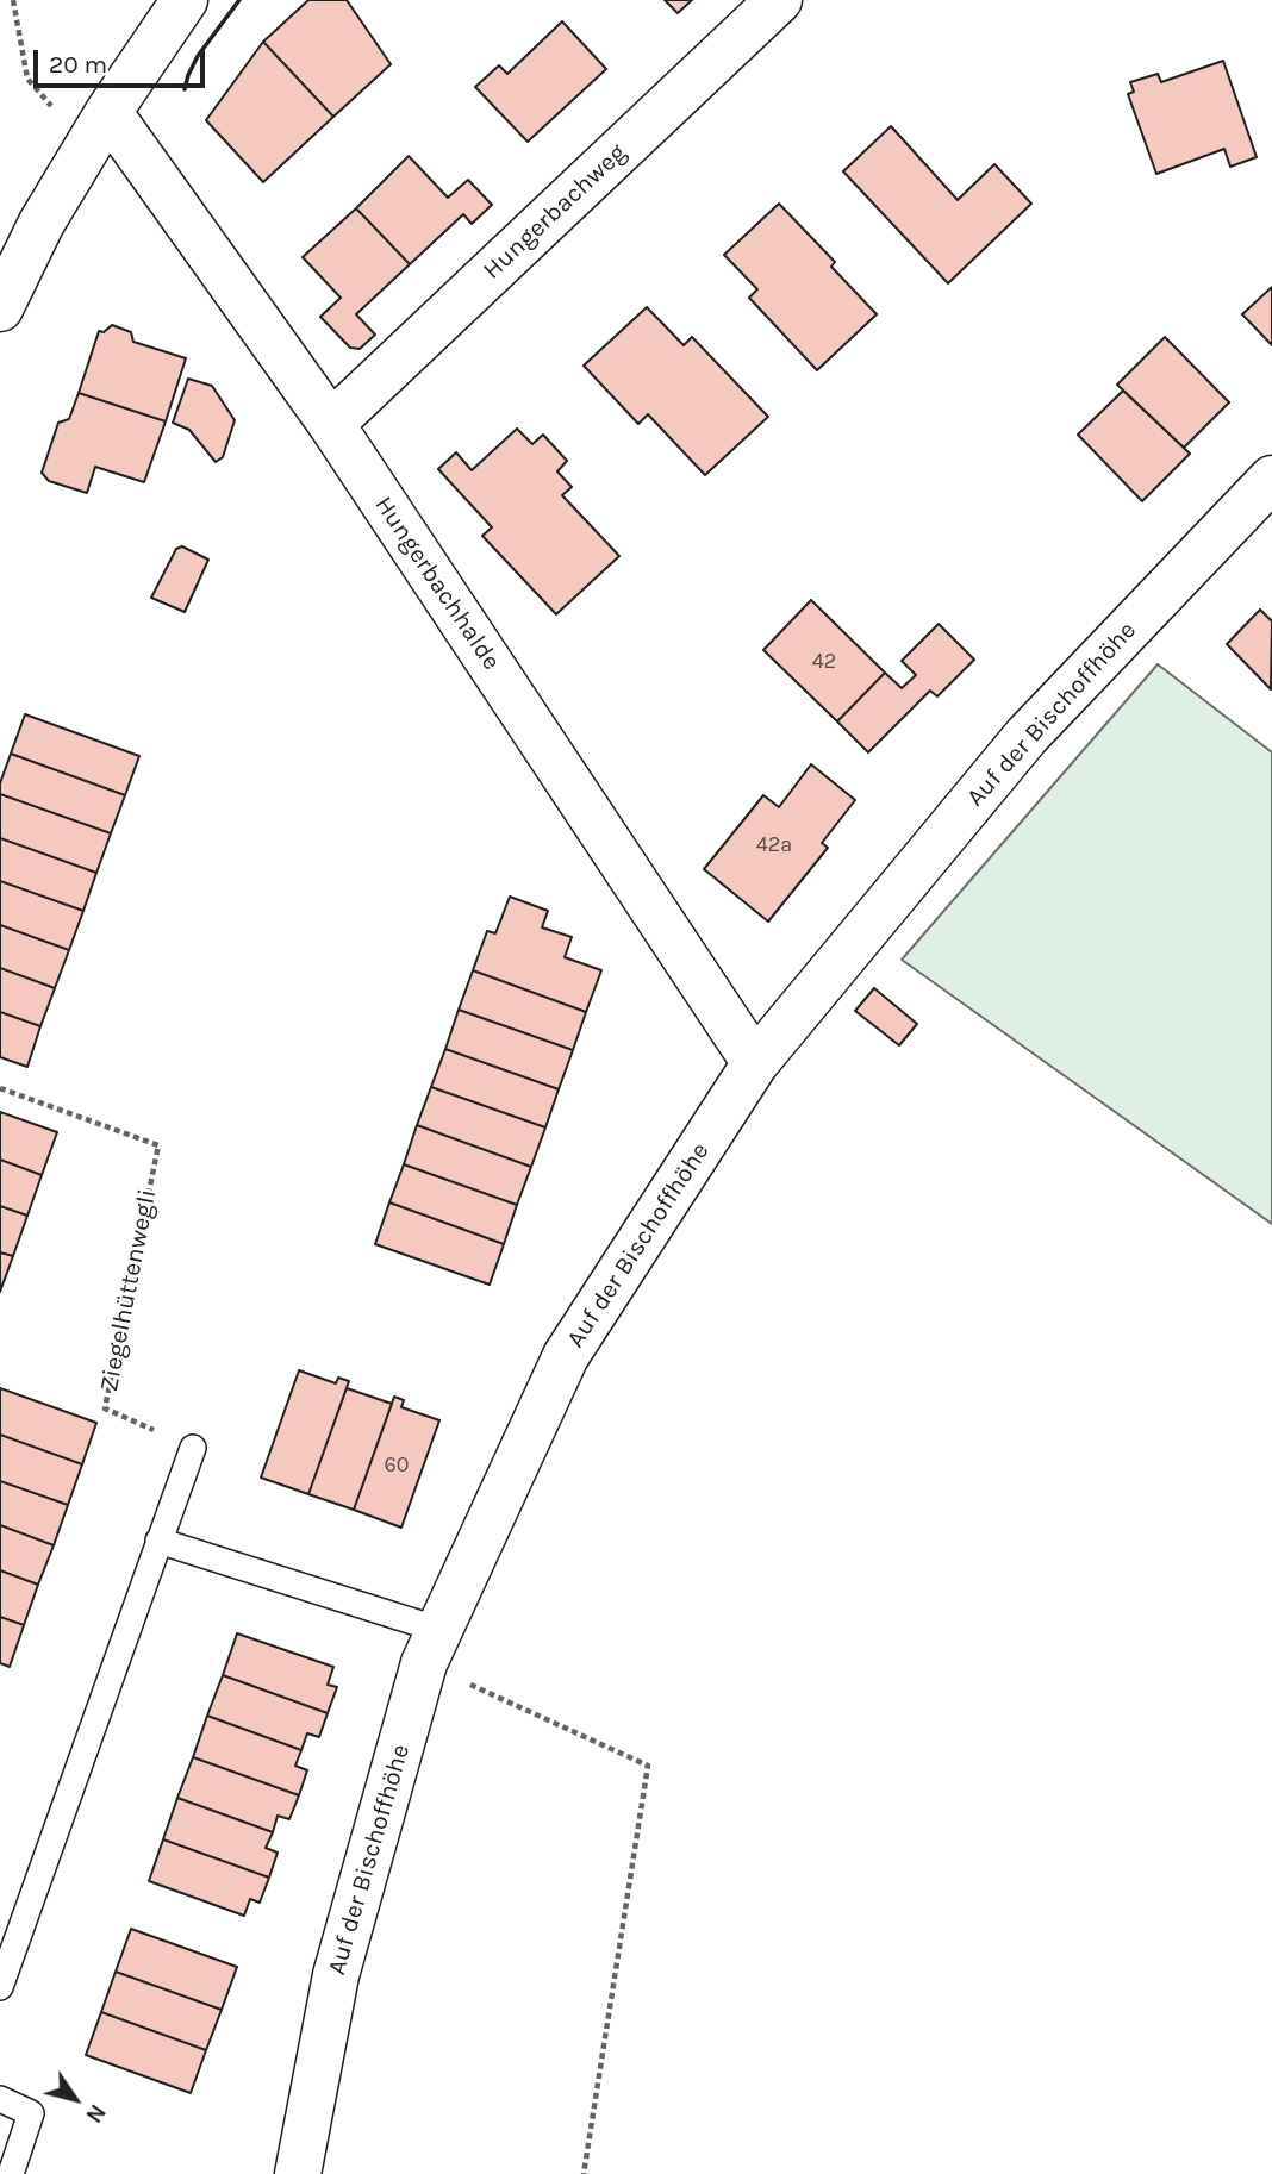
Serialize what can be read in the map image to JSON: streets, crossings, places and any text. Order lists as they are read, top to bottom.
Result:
{
  "streets": {
    "street": ["Hungerbachweg", "Hungerbachhalde", "Auf der Bischoffhöhe"],
    "path": ["Ziegelhüttenwegli"]
  },
  "crossings": [
    ["Hungerbachweg", "Hungerbachhalde"],
    ["Hungerbachhalde", "Auf der Bischoffhöhe"]
  ],
  "house_numbers": ["42", "42a", "60"],
  "scale_bar": "20 m",
  "north": "bottom right"
}
